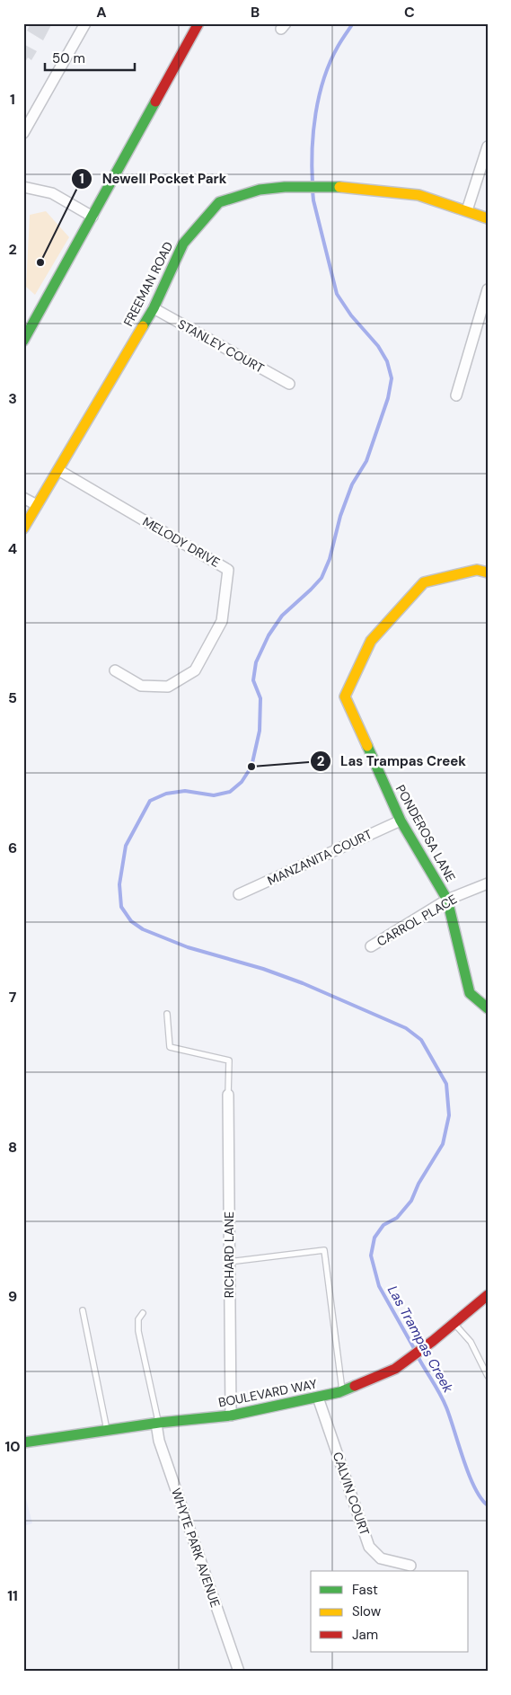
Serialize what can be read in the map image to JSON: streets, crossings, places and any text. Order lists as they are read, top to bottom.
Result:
{
  "streets": {
    "street": [
      "FREEMAN ROAD",
      "STANLEY COURT",
      "MELODY DRIVE",
      "PONDEROSA LANE",
      "MANZANITA COURT",
      "CARROL PLACE",
      "RICHARD LANE",
      "BOULEVARD WAY",
      "CALVIN COURT",
      "WHYTE PARK AVENUE"
    ]
  },
  "crossings": [
    ["FREEMAN ROAD", "STANLEY COURT"],
    ["FREEMAN ROAD", "MELODY DRIVE"],
    ["PONDEROSA LANE", "MANZANITA COURT"],
    ["PONDEROSA LANE", "CARROL PLACE"],
    ["RICHARD LANE", "BOULEVARD WAY"],
    ["BOULEVARD WAY", "CALVIN COURT"],
    ["BOULEVARD WAY", "WHYTE PARK AVENUE"]
  ],
  "water": ["Las Trampas Creek"],
  "places": ["Newell Pocket Park", "Las Trampas Creek"],
  "legend": ["Fast", "Slow", "Jam"],
  "scale_bar": "50 m",
  "grid": {
    "columns": ["A", "B", "C"],
    "rows": [
      "1",
      "2",
      "3",
      "4",
      "5",
      "6",
      "7",
      "8",
      "9",
      "10",
      "11"
    ]
  }
}
